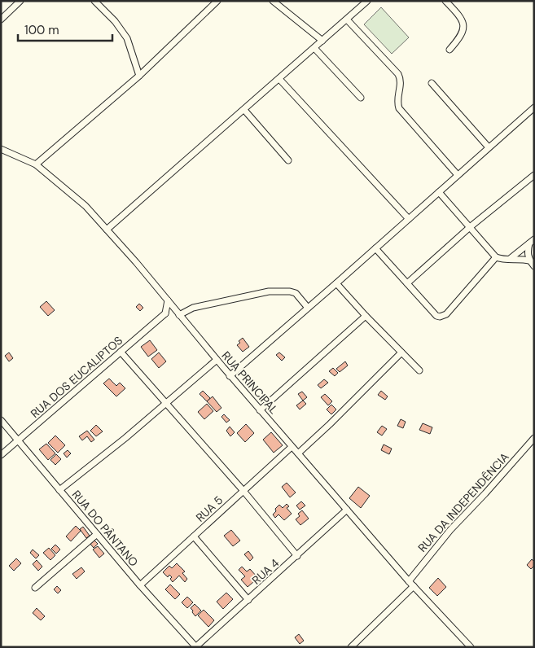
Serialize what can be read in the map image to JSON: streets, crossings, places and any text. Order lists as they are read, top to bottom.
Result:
{
  "streets": {
    "street": [
      "RUA DOS EUCALIPTOS",
      "RUA PRINCIPAL",
      "RUA DA INDEPENDÊNCIA",
      "RUA 5",
      "RUA DO PÂNTANO",
      "RUA 4"
    ]
  },
  "crossings": [
    ["RUA DOS EUCALIPTOS", "RUA DO PÂNTANO"],
    ["RUA PRINCIPAL", "RUA DA INDEPENDÊNCIA"],
    ["RUA PRINCIPAL", "RUA 5"],
    ["RUA PRINCIPAL", "RUA 4"],
    ["RUA 5", "RUA DO PÂNTANO"],
    ["RUA DO PÂNTANO", "RUA 4"]
  ],
  "scale_bar": "100 m"
}
